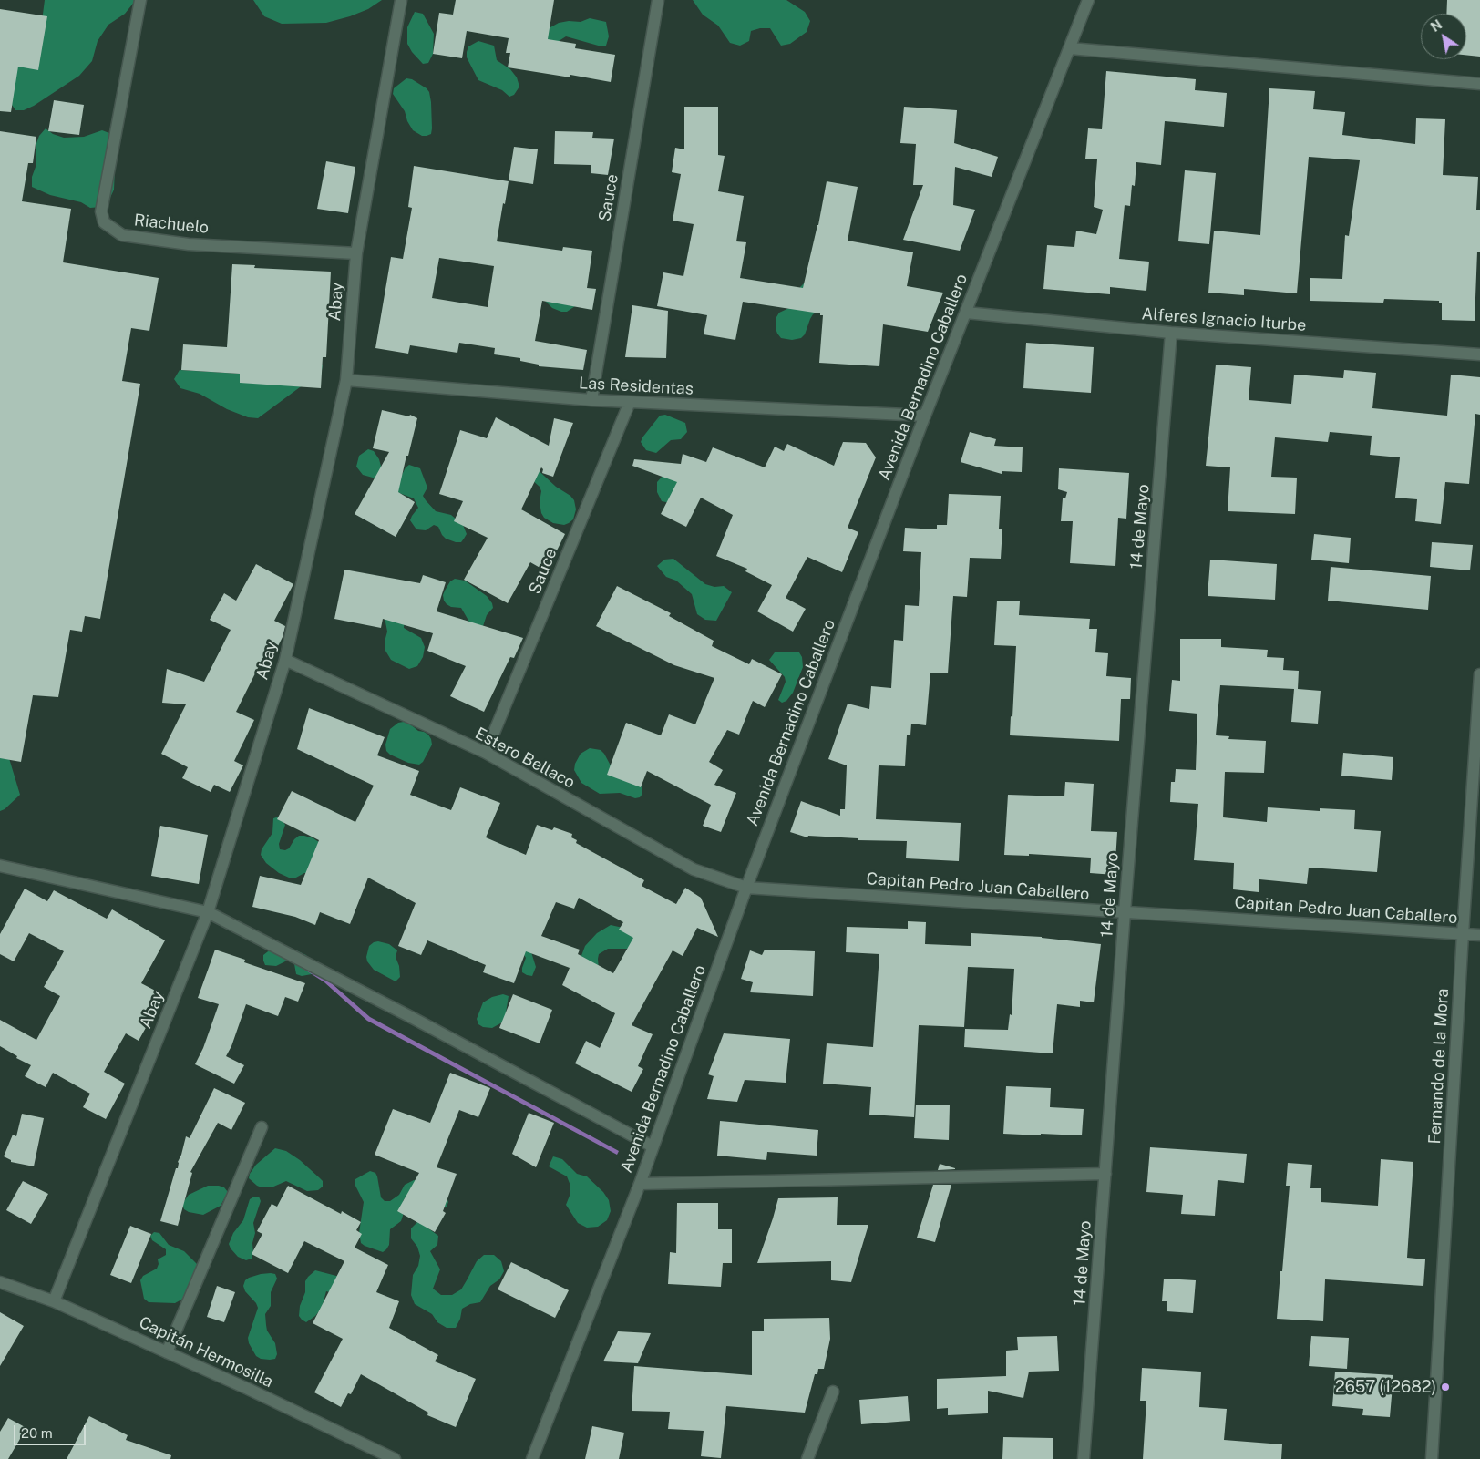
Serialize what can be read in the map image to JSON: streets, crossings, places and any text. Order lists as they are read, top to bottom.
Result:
{
  "streets": {
    "street": [
      "Sauce",
      "Riachuelo",
      "Abay",
      "Alferes Ignacio Iturbe",
      "Avenida Bernadino Caballero",
      "Las Residentas",
      "14 de Mayo",
      "Estero Bellaco",
      "Capitan Pedro Juan Caballero",
      "Fernando de la Mora",
      "Capitán Hermosilla"
    ]
  },
  "crossings": [
    ["Sauce", "Las Residentas"],
    ["Sauce", "Estero Bellaco"],
    ["Riachuelo", "Abay"],
    ["Abay", "Las Residentas"],
    ["Abay", "Estero Bellaco"],
    ["Abay", "Capitán Hermosilla"],
    ["Alferes Ignacio Iturbe", "Avenida Bernadino Caballero"],
    ["Alferes Ignacio Iturbe", "14 de Mayo"],
    ["Avenida Bernadino Caballero", "Las Residentas"],
    ["Avenida Bernadino Caballero", "Estero Bellaco"],
    ["Avenida Bernadino Caballero", "Capitan Pedro Juan Caballero"],
    ["14 de Mayo", "Capitan Pedro Juan Caballero"],
    ["Estero Bellaco", "Capitan Pedro Juan Caballero"],
    ["Capitan Pedro Juan Caballero", "Fernando de la Mora"]
  ],
  "places": ["2657 (12682)"],
  "scale_bar": "20 m",
  "north": "top left"
}
